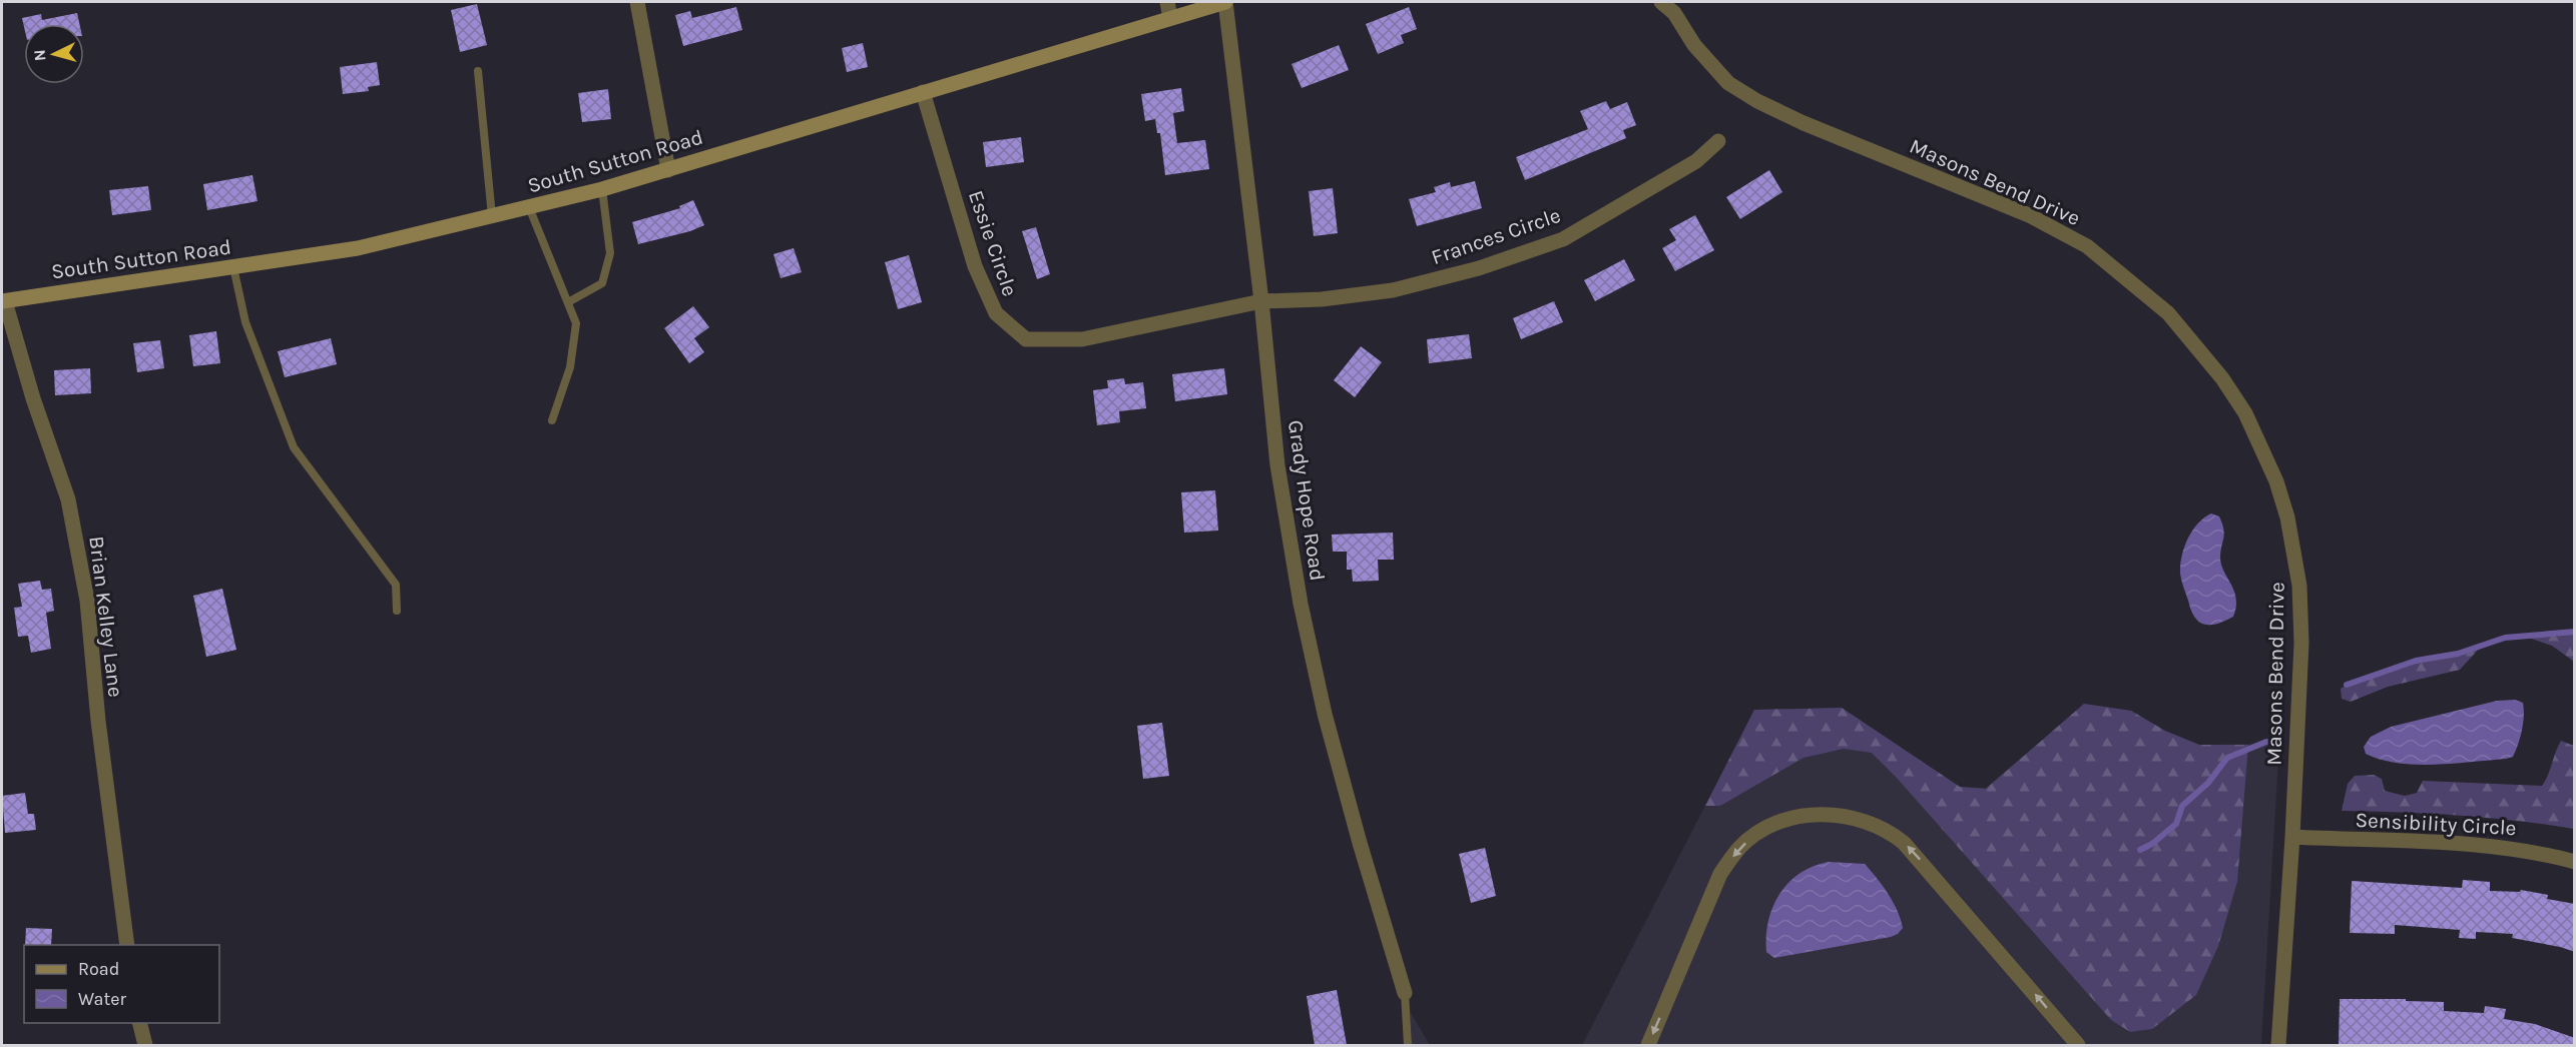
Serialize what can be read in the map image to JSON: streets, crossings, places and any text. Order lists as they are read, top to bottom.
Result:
{
  "streets": {
    "main road": ["South Sutton Road"],
    "street": [
      "Masons Bend Drive",
      "Frances Circle",
      "Essie Circle",
      "Grady Hope Road",
      "Brian Kelley Lane",
      "Sensibility Circle"
    ]
  },
  "crossings": [
    ["South Sutton Road", "Essie Circle"],
    ["South Sutton Road", "Grady Hope Road"],
    ["South Sutton Road", "Brian Kelley Lane"],
    ["Masons Bend Drive", "Sensibility Circle"],
    ["Frances Circle", "Essie Circle"],
    ["Frances Circle", "Grady Hope Road"],
    ["Essie Circle", "Grady Hope Road"]
  ],
  "legend": ["Road", "Water"],
  "north": "left"
}
